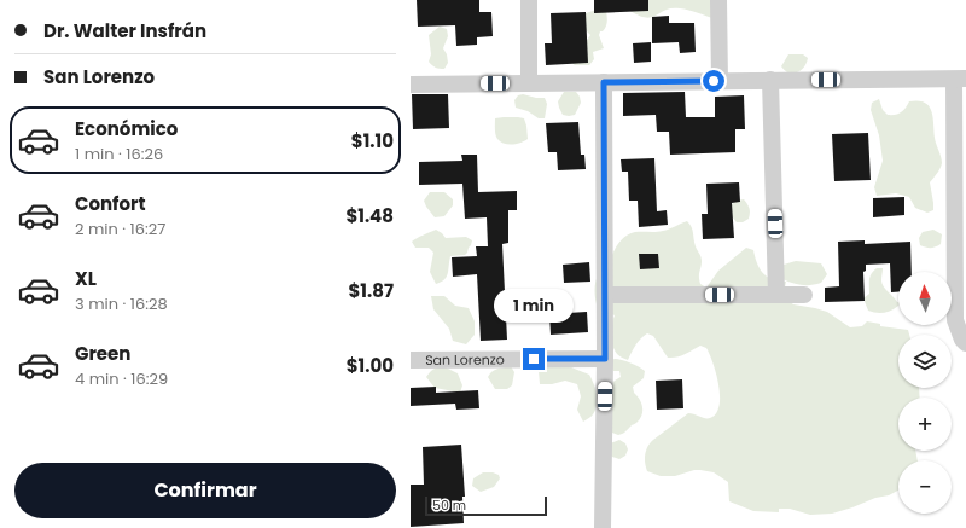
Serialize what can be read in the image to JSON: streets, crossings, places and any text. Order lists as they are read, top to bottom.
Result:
{
  "streets": {
    "street": ["San Lorenzo"]
  },
  "scale_bar": "50 m",
  "north": "top",
  "page": {
    "banner": ["Dr. Walter Insfrán", "San Lorenzo"],
    "list": [
      {
        "name": "Económico",
        "note": "1 min · 16:26",
        "value": "$1.10"
      },
      {
        "name": "Confort",
        "note": "2 min · 16:27",
        "value": "$1.48"
      },
      {
        "name": "XL",
        "note": "3 min · 16:28",
        "value": "$1.87"
      },
      {
        "name": "Green",
        "note": "4 min · 16:29",
        "value": "$1.00"
      }
    ],
    "map_buttons": ["+", "−"],
    "bubble": "1 min",
    "buttons": "Confirmar",
    "scale": "50 m"
  }
}
